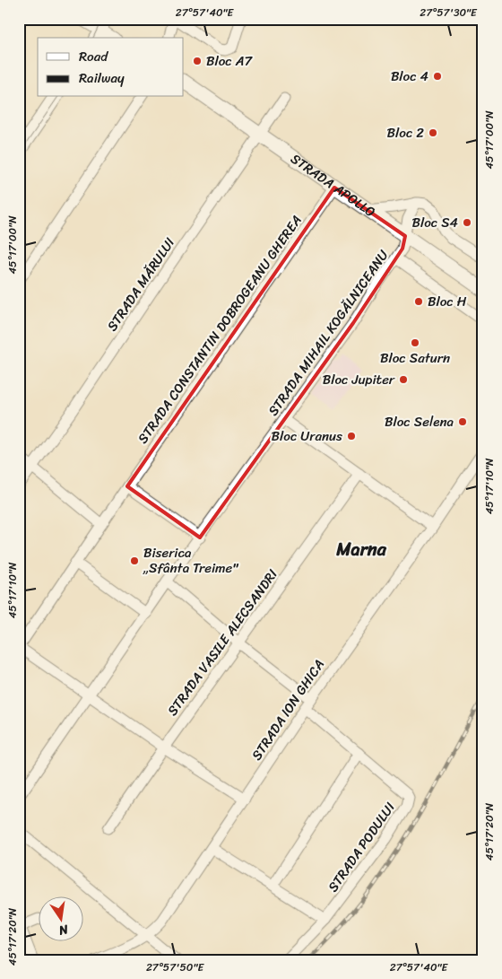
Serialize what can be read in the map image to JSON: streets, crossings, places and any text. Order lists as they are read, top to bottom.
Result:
{
  "streets": {
    "main road": ["STRADA APOLLO"],
    "street": [
      "STRADA MĂRULUI",
      "STRADA CONSTANTIN DOBROGEANU GHEREA",
      "STRADA MIHAIL KOGĂLNICEANU",
      "STRADA VASILE ALECSANDRI",
      "STRADA ION GHICA",
      "STRADA PODULUI"
    ]
  },
  "crossings": [
    ["STRADA APOLLO", "STRADA MĂRULUI"],
    ["STRADA APOLLO", "STRADA CONSTANTIN DOBROGEANU GHEREA"],
    ["STRADA APOLLO", "STRADA MIHAIL KOGĂLNICEANU"],
    ["STRADA MIHAIL KOGĂLNICEANU", "STRADA PODULUI"],
    ["STRADA VASILE ALECSANDRI", "STRADA PODULUI"],
    ["STRADA ION GHICA", "STRADA PODULUI"]
  ],
  "districts": ["Marna"],
  "places": [
    "Bloc A7",
    "Bloc 4",
    "Bloc 2",
    "Bloc S4",
    "Bloc H",
    "Bloc Saturn",
    "Bloc Jupiter",
    "Bloc Selena",
    "Bloc Uranus",
    "Biserica „Sfânta Treime\""
  ],
  "legend": ["Road", "Railway"],
  "north": "bottom",
  "coordinates": [
    "27°57'40\"E",
    "27°57'30\"E",
    "45°17'00\"N",
    "45°17'10\"N",
    "45°17'20\"N",
    "27°57'50\"E"
  ]
}
